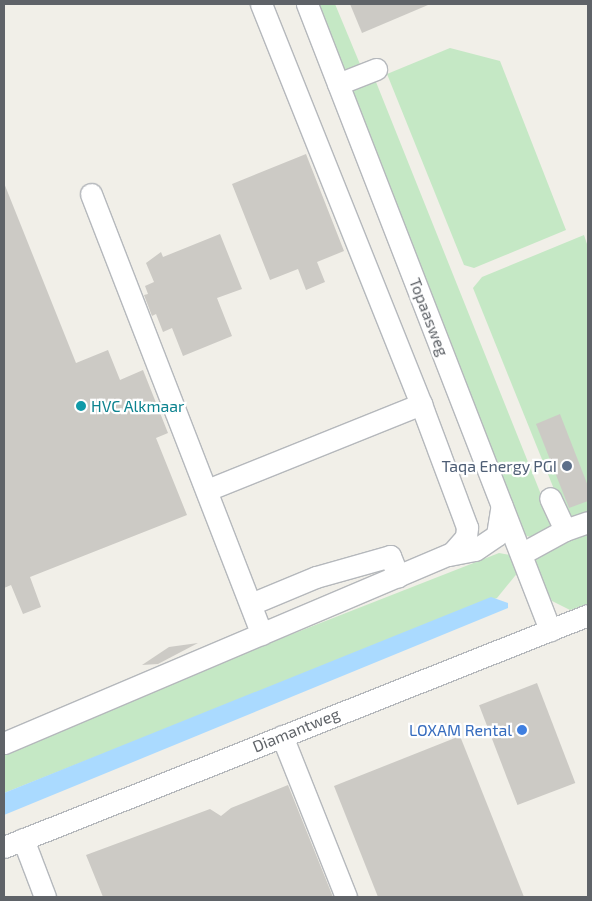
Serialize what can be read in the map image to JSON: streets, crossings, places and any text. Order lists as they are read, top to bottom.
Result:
{
  "streets": {
    "street": ["Topaasweg", "Diamantweg"]
  },
  "crossings": [
    ["Topaasweg", "Diamantweg"]
  ],
  "places": ["HVC Alkmaar", "Taqa Energy PGI", "LOXAM Rental"]
}
